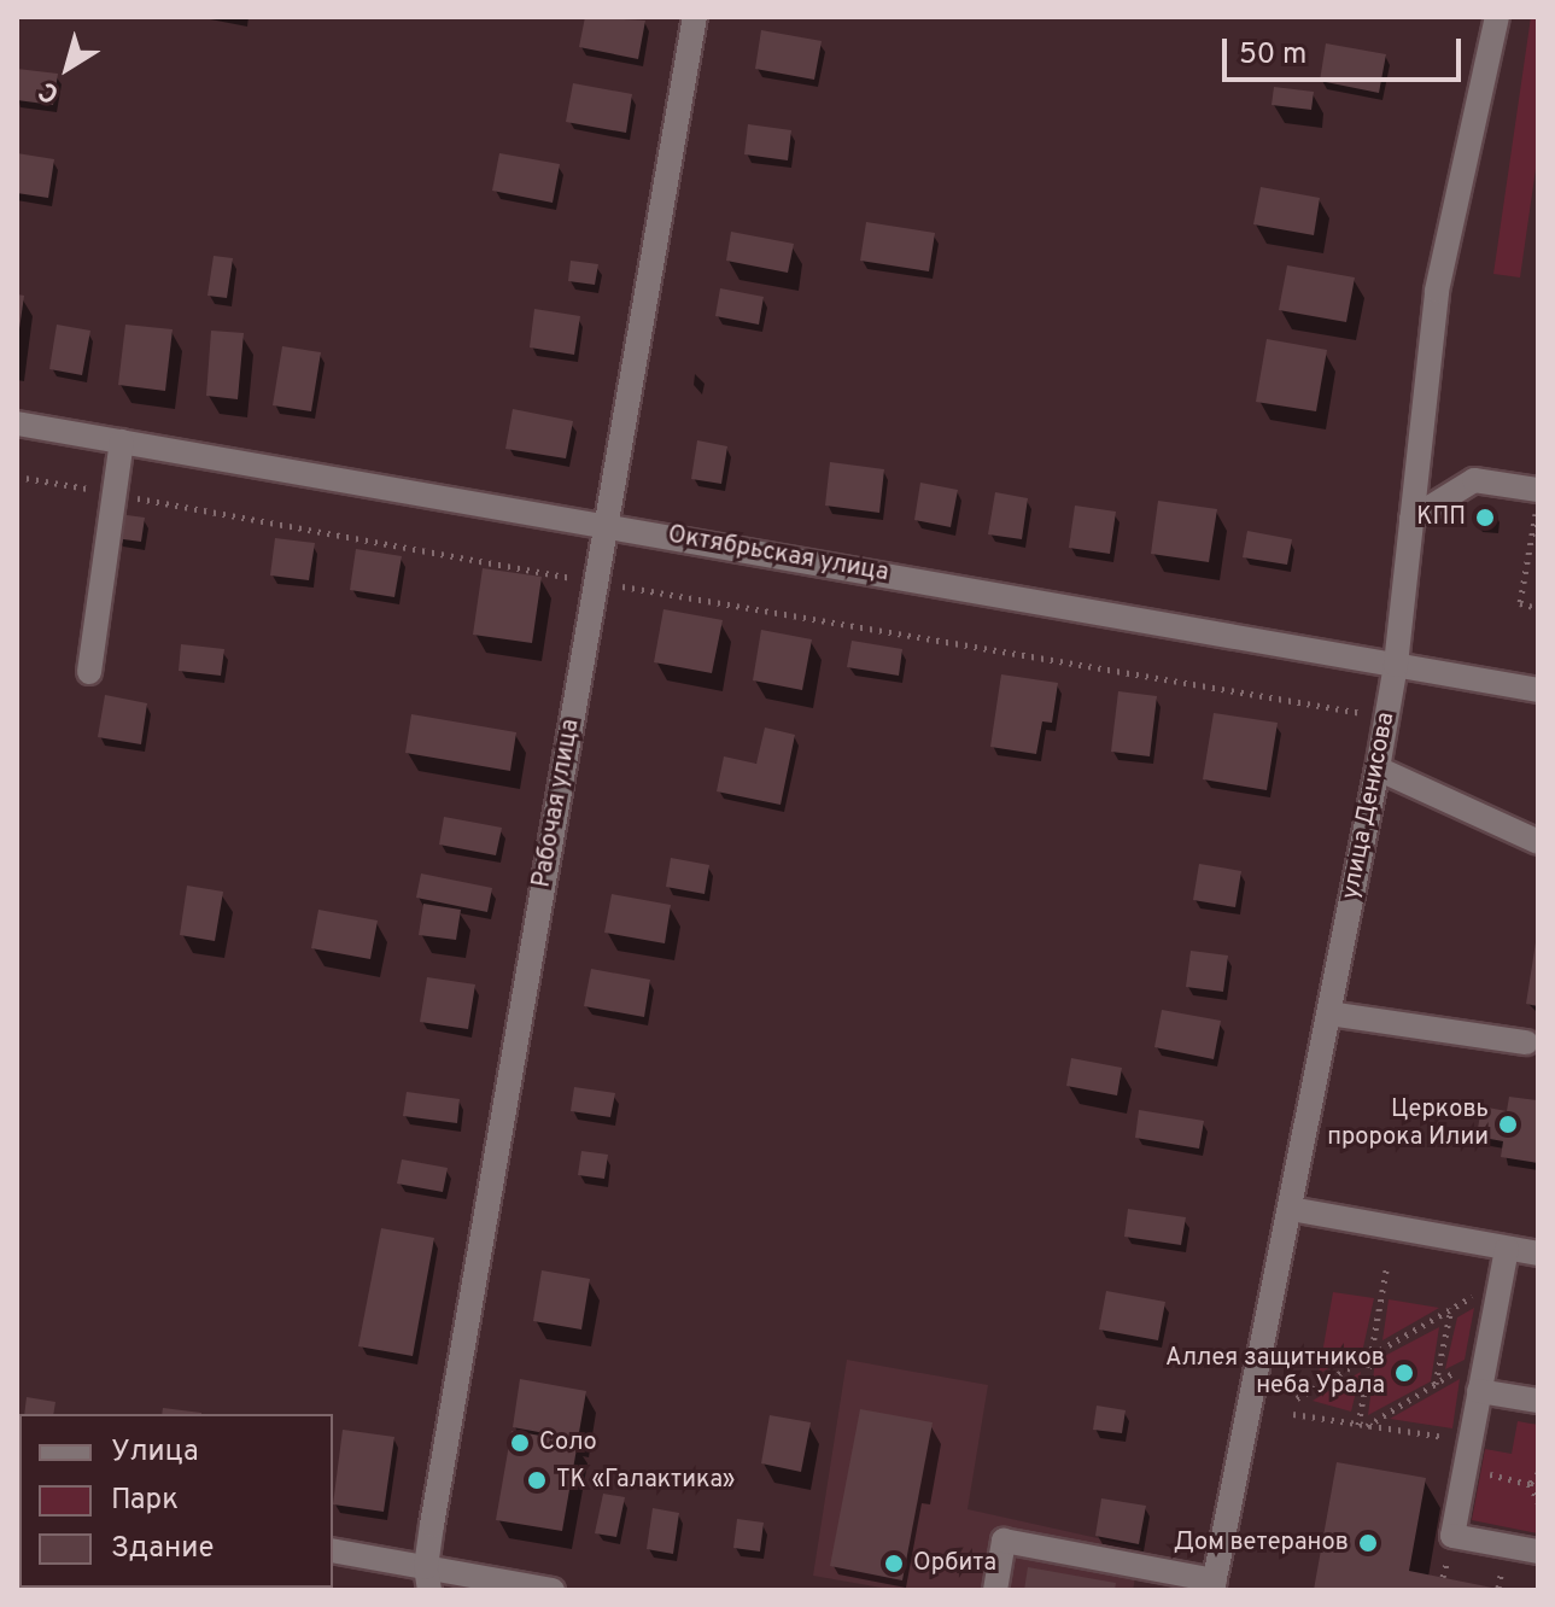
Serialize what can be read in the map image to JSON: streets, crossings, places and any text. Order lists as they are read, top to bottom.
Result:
{
  "streets": {
    "street": ["Октябрьская улица", "Рабочая улица", "улица Денисова"]
  },
  "crossings": [
    ["Октябрьская улица", "Рабочая улица"],
    ["Октябрьская улица", "улица Денисова"]
  ],
  "places": [
    "КПП",
    "Церковь пророка Илии",
    "Аллея защитников неба Урала",
    "Соло",
    "ТК «Галактика»",
    "Дом ветеранов",
    "Орбита"
  ],
  "legend": ["Улица", "Парк", "Здание"],
  "scale_bar": "50 m",
  "north": "bottom left"
}
